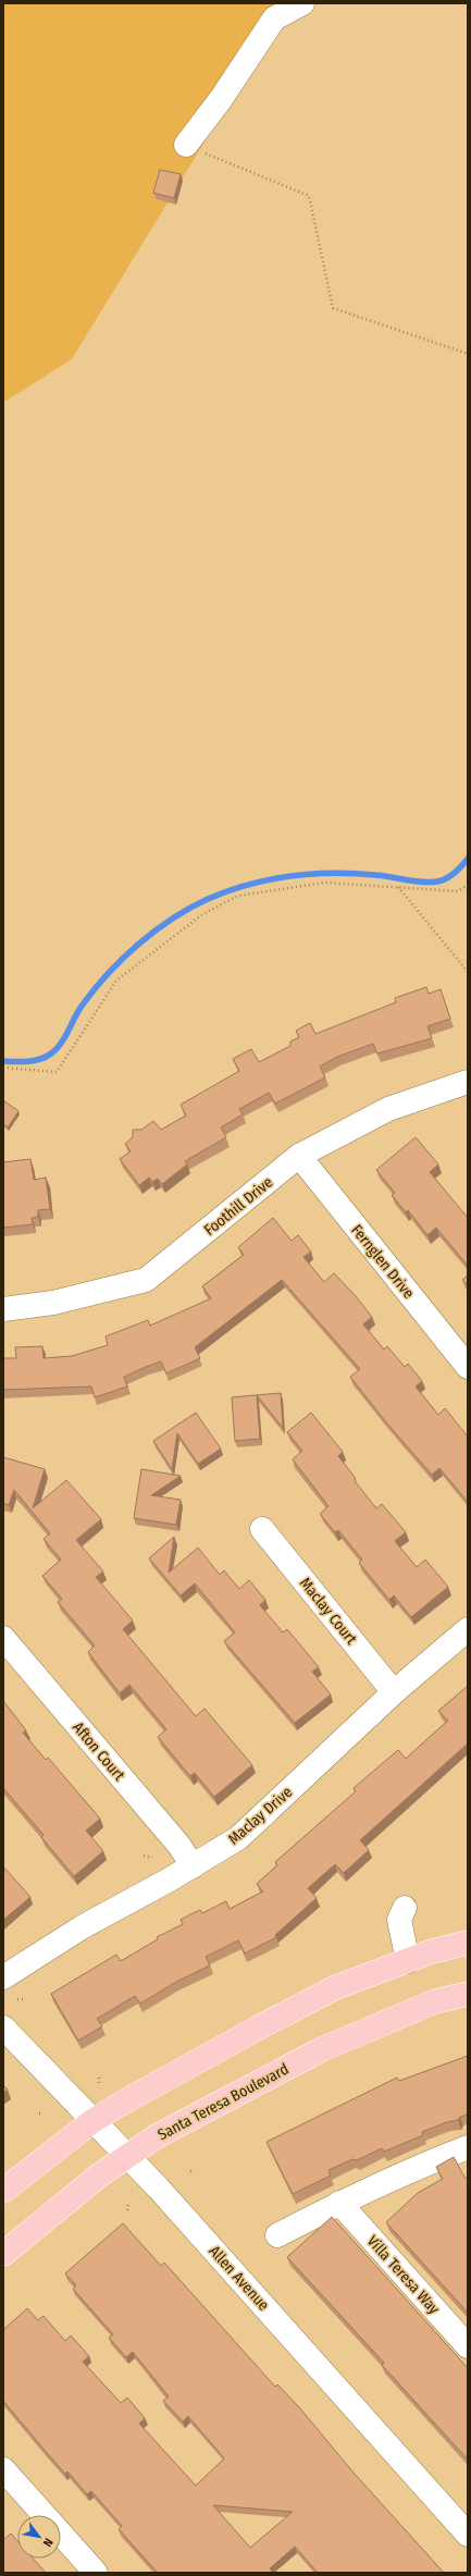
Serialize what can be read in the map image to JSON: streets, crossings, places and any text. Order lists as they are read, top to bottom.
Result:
{
  "streets": {
    "main road": ["Santa Teresa Boulevard"],
    "street": [
      "Foothill Drive",
      "Fernglen Drive",
      "Maclay Court",
      "Afton Court",
      "Maclay Drive",
      "Villa Teresa Way",
      "Allen Avenue"
    ]
  },
  "crossings": [
    ["Foothill Drive", "Fernglen Drive"],
    ["Maclay Court", "Maclay Drive"],
    ["Afton Court", "Maclay Drive"],
    ["Santa Teresa Boulevard", "Allen Avenue"]
  ],
  "north": "bottom right"
}
